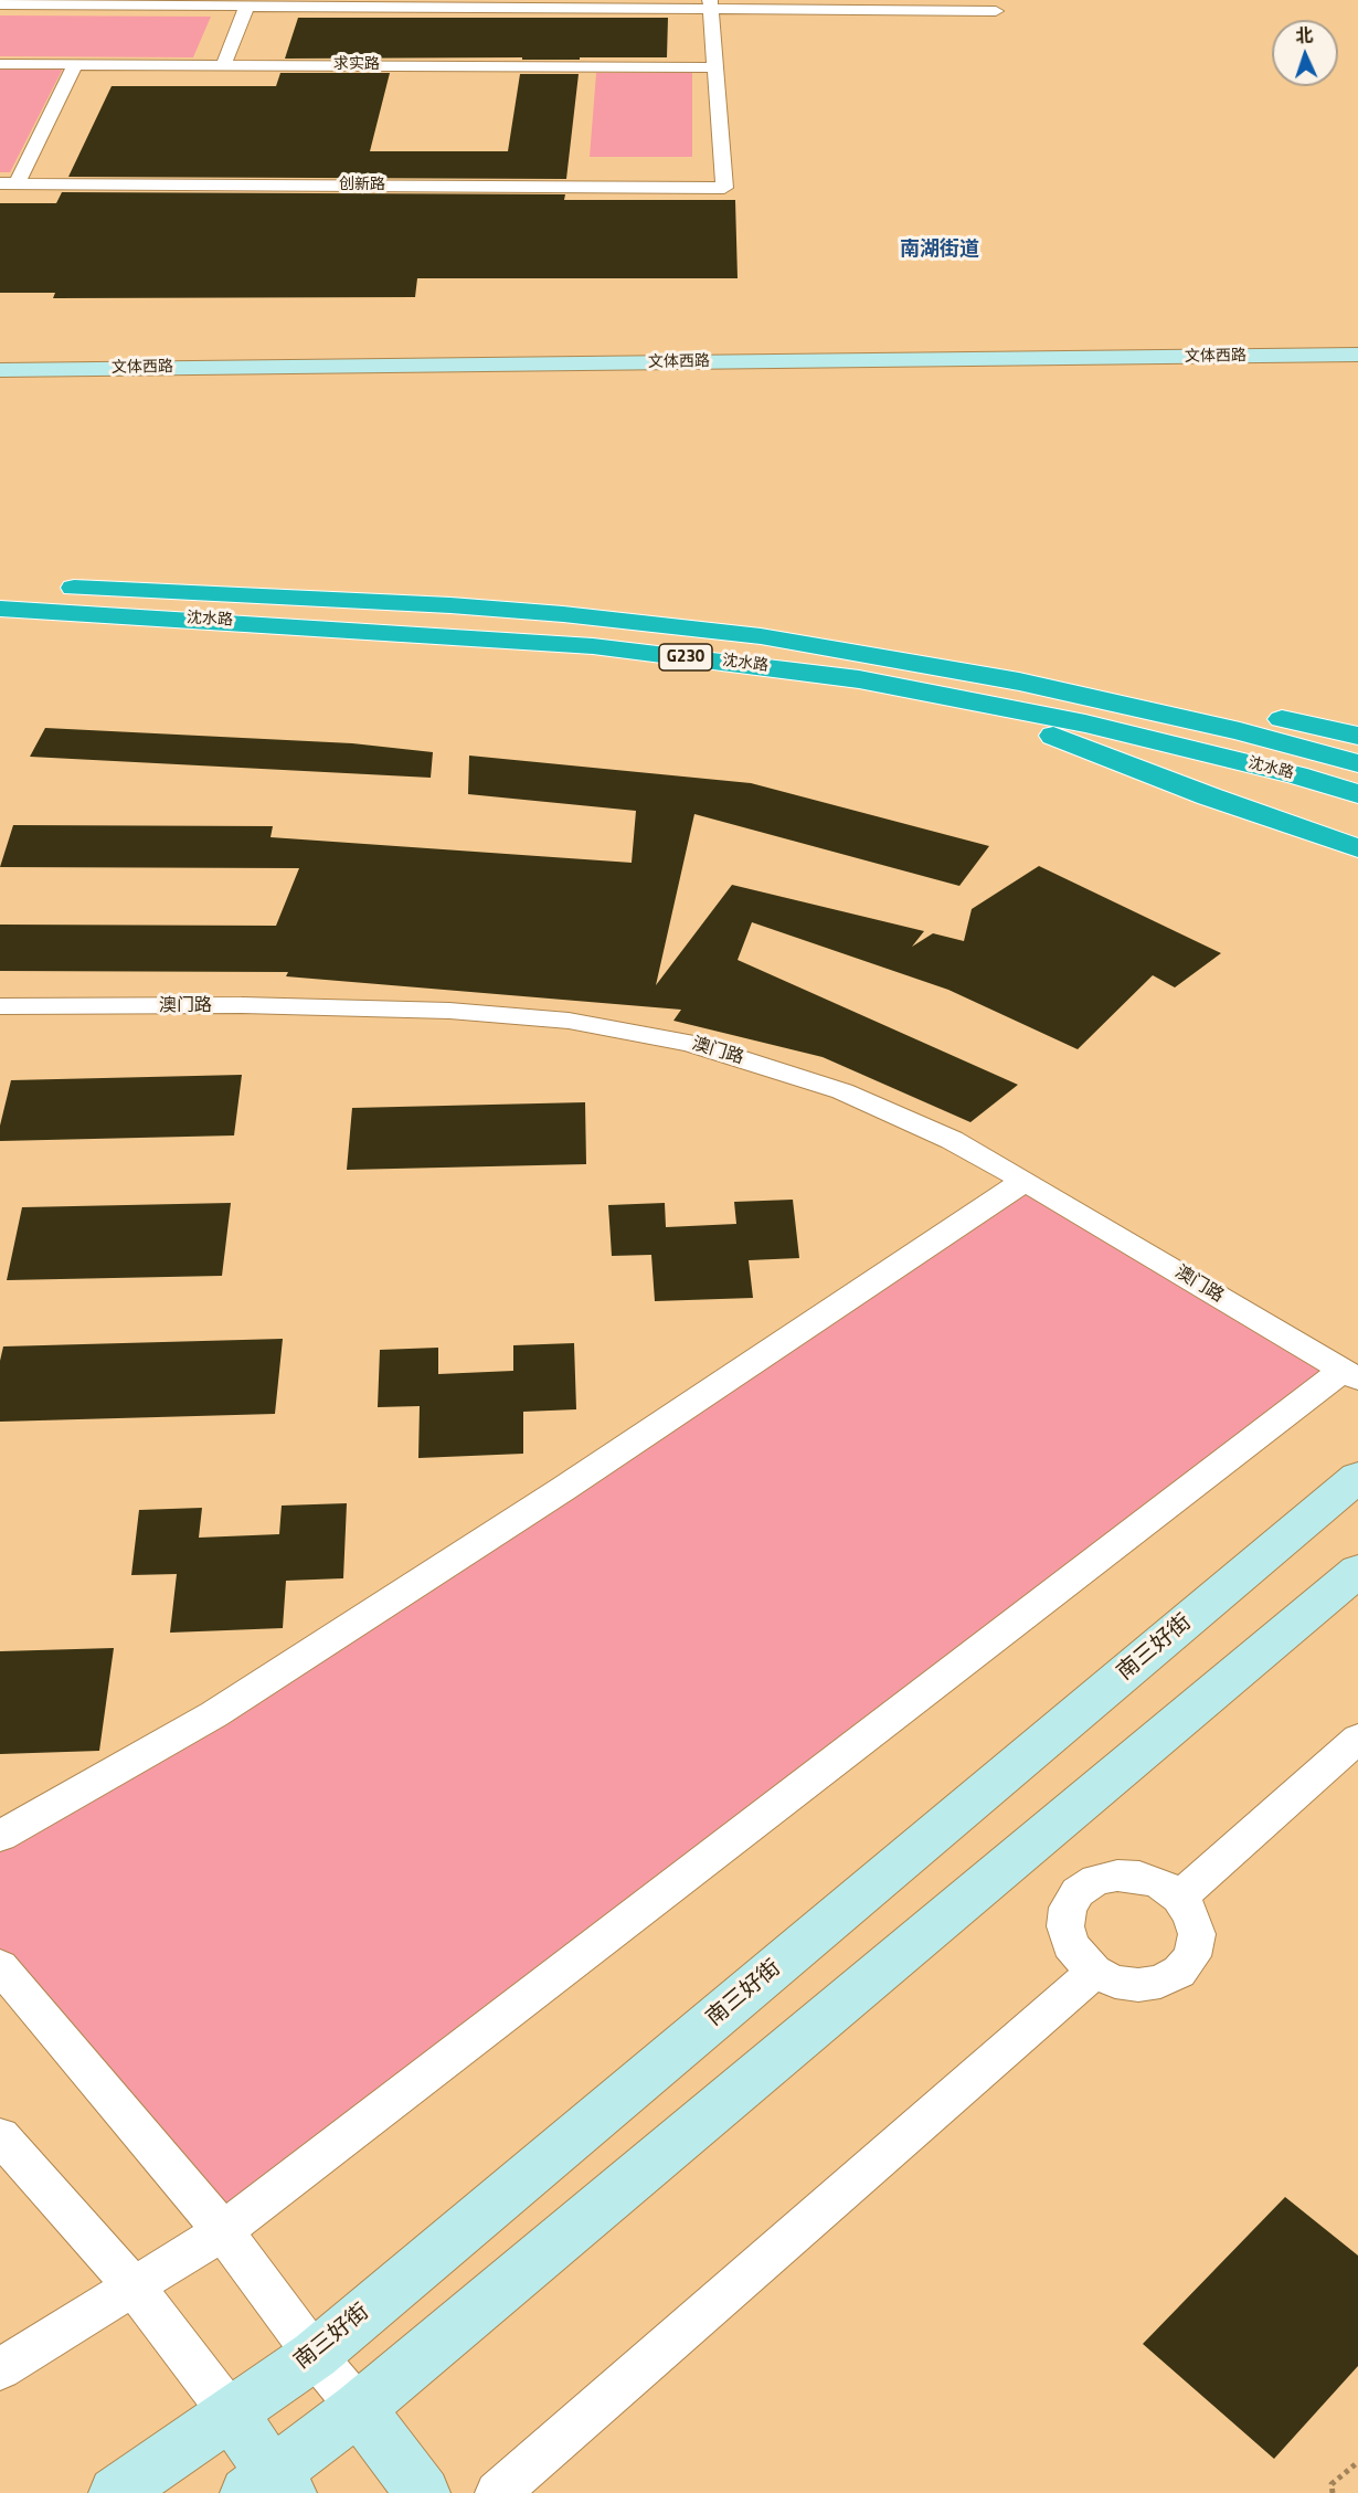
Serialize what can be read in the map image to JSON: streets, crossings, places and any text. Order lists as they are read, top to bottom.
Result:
{
  "streets": {
    "highway": ["沈水路", "G230"],
    "street": [
      "求实路",
      "创新路",
      "文体西路",
      "澳门路",
      "南三好街"
    ]
  },
  "crossings": [
    ["求实路", "创新路"]
  ],
  "districts": ["南湖街道"],
  "north": "top"
}
